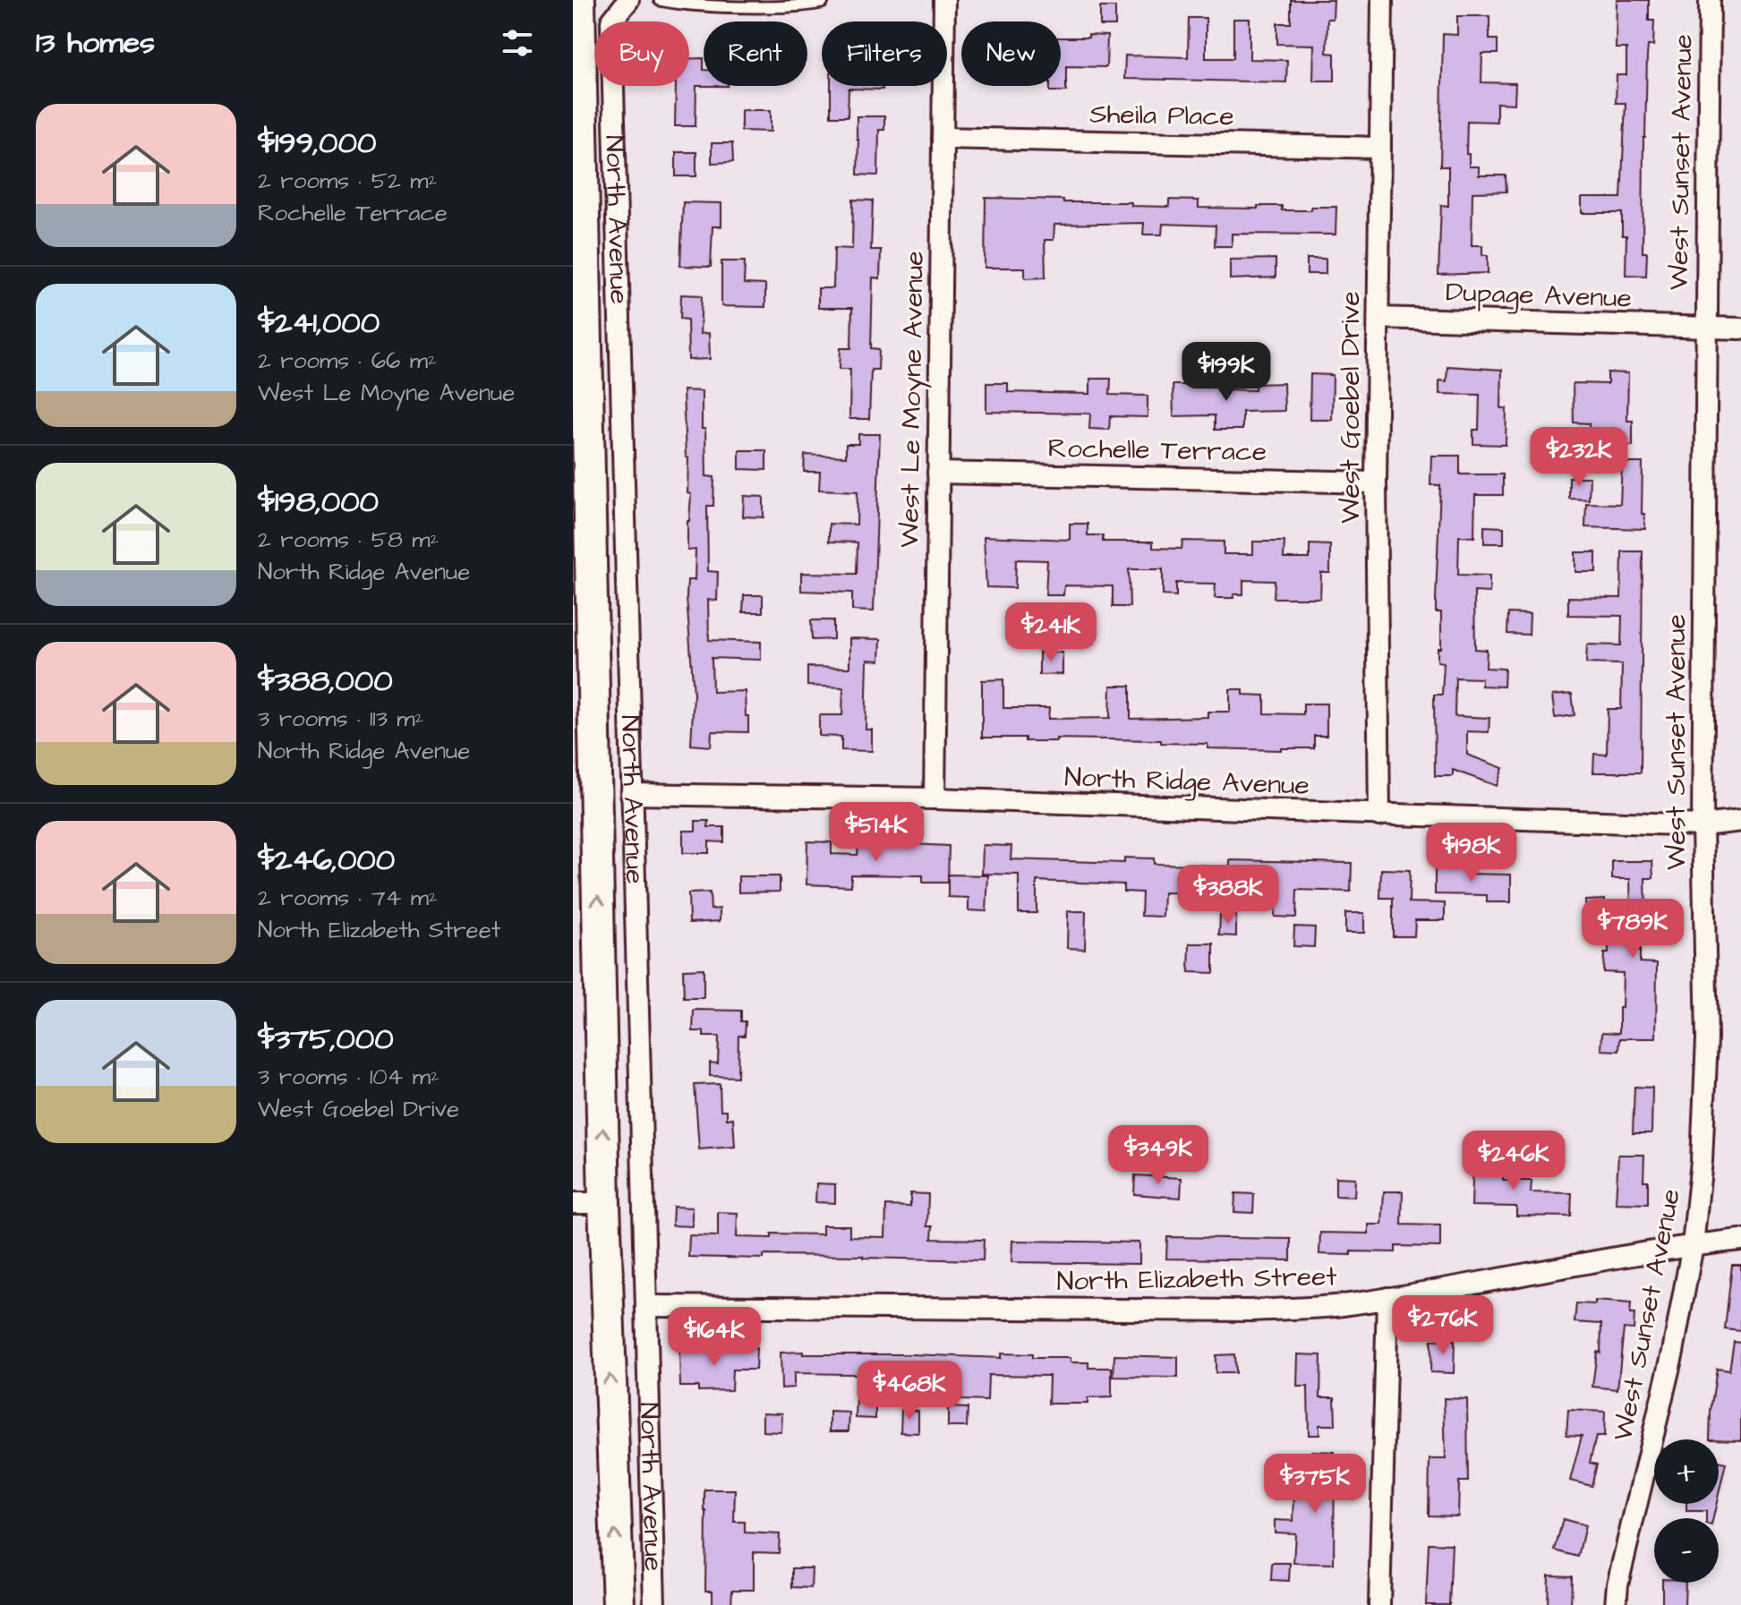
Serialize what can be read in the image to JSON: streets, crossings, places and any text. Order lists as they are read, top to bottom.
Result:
{
  "streets": {
    "main road": ["North Avenue"],
    "street": [
      "Sheila Place",
      "West Sunset Avenue",
      "Dupage Avenue",
      "West Le Moyne Avenue",
      "West Goebel Drive",
      "Rochelle Terrace",
      "North Ridge Avenue",
      "North Elizabeth Street"
    ]
  },
  "crossings": [
    ["Sheila Place", "West Le Moyne Avenue"],
    ["Sheila Place", "West Goebel Drive"],
    ["West Sunset Avenue", "Dupage Avenue"],
    ["West Sunset Avenue", "North Ridge Avenue"],
    ["West Sunset Avenue", "North Elizabeth Street"],
    ["North Avenue", "North Ridge Avenue"],
    ["North Avenue", "North Elizabeth Street"],
    ["Dupage Avenue", "West Goebel Drive"],
    ["West Le Moyne Avenue", "Rochelle Terrace"],
    ["West Le Moyne Avenue", "North Ridge Avenue"],
    ["West Goebel Drive", "Rochelle Terrace"],
    ["West Goebel Drive", "North Ridge Avenue"]
  ],
  "one_way": ["North Avenue"],
  "page": {
    "heading": "13 homes",
    "chip": [
      "Buy",
      "Rent",
      "Filters",
      "New"
    ],
    "list": [
      {
        "name": "$199,000",
        "note": "2 rooms · 52 m² · Rochelle Terrace"
      },
      {
        "name": "$241,000",
        "note": "2 rooms · 66 m² · West Le Moyne Avenue"
      },
      {
        "name": "$198,000",
        "note": "2 rooms · 58 m² · North Ridge Avenue"
      },
      {
        "name": "$388,000",
        "note": "3 rooms · 113 m² · North Ridge Avenue"
      },
      {
        "name": "$246,000",
        "note": "2 rooms · 74 m² · North Elizabeth Street"
      },
      {
        "name": "$375,000",
        "note": "3 rooms · 104 m² · West Goebel Drive"
      }
    ],
    "price": [
      "$199K",
      "$232K",
      "$241K",
      "$514K",
      "$198K",
      "$388K",
      "$789K",
      "$349K",
      "$246K",
      "$276K",
      "$164K",
      "$468K",
      "$375K"
    ],
    "map_buttons": ["+", "−"]
  }
}
